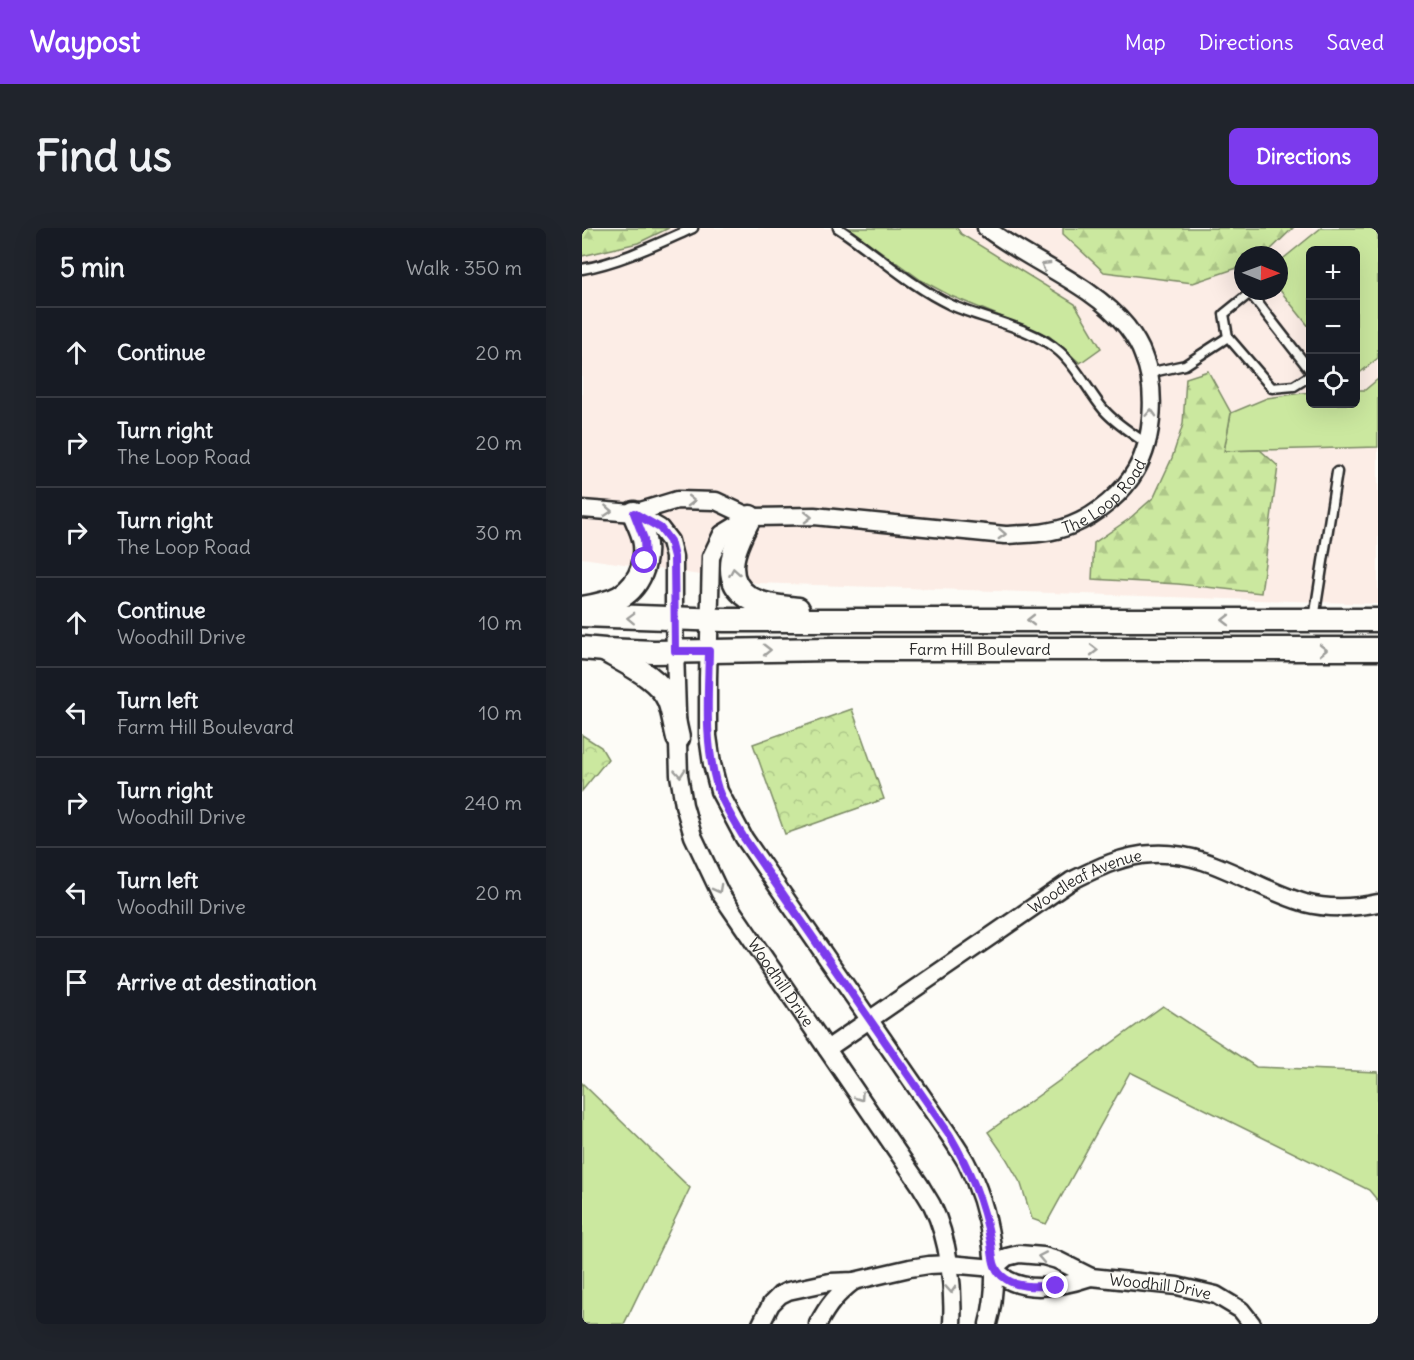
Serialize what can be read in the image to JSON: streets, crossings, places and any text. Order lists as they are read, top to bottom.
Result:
{
  "streets": {
    "main road": ["Farm Hill Boulevard"],
    "street": ["The Loop Road", "Woodleaf Avenue", "Woodhill Drive"]
  },
  "crossings": [
    ["Farm Hill Boulevard", "Woodhill Drive"],
    ["Woodleaf Avenue", "Woodhill Drive"]
  ],
  "north": "right",
  "page": {
    "header": "Waypost",
    "nav": ["Map", "Directions", "Saved"],
    "buttons": "Directions",
    "title": "Find us",
    "heading": ["5 min", "Walk · 350 m"],
    "map_buttons": ["+", "−"],
    "list": [
      ["Continue", "20 m"],
      ["Turn right", "The Loop Road", "20 m"],
      ["Turn right", "The Loop Road", "30 m"],
      ["Continue", "Woodhill Drive", "10 m"],
      ["Turn left", "Farm Hill Boulevard", "10 m"],
      ["Turn right", "Woodhill Drive", "240 m"],
      ["Turn left", "Woodhill Drive", "20 m"],
      "Arrive at destination"
    ]
  }
}
